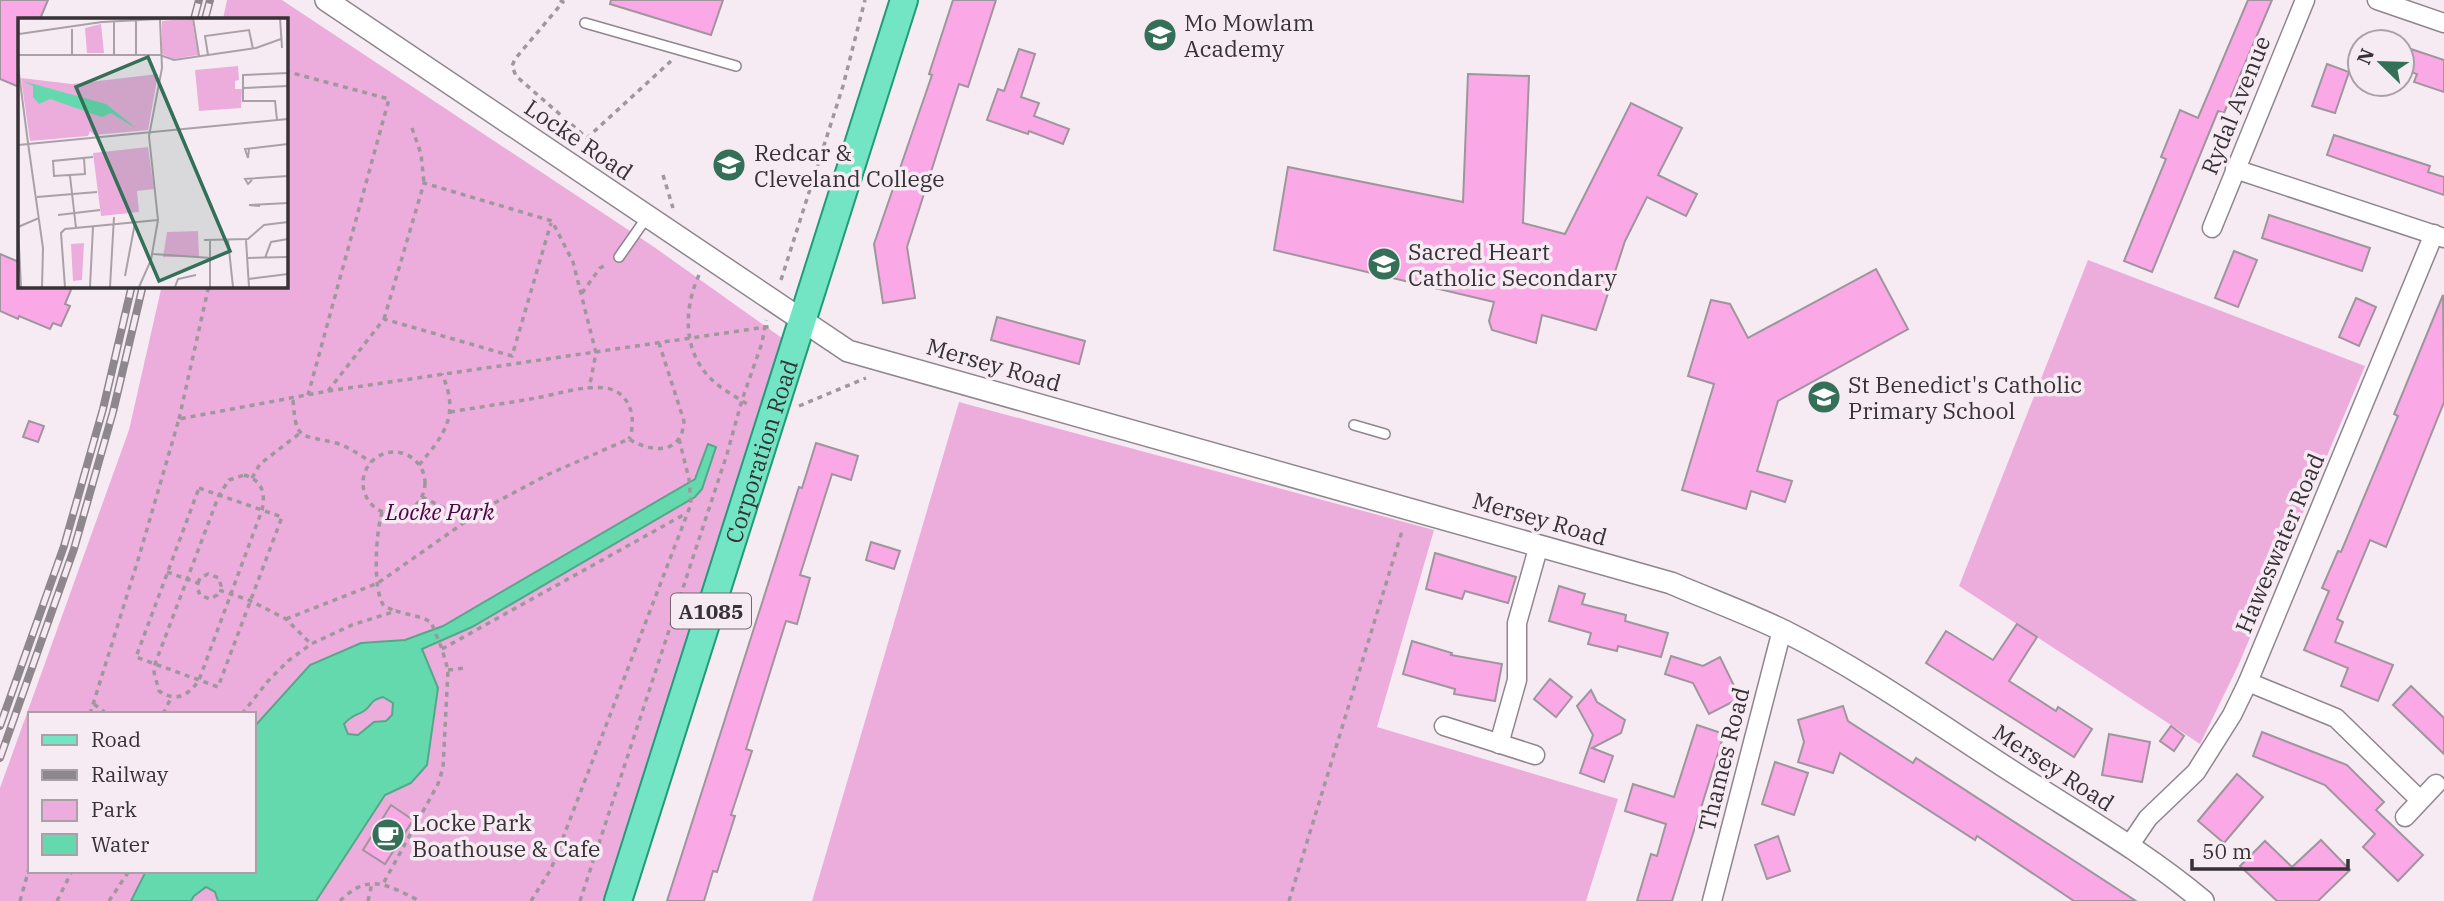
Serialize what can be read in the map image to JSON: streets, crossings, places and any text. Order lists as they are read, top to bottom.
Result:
{
  "streets": {
    "main road": ["Corporation Road", "A1085"],
    "street": [
      "Rydal Avenue",
      "Locke Road",
      "Mersey Road",
      "Haweswater Road",
      "Thames Road"
    ]
  },
  "crossings": [
    ["Locke Road", "Mersey Road"],
    ["Locke Road", "Corporation Road"],
    ["Mersey Road", "Corporation Road"],
    ["Mersey Road", "Haweswater Road"],
    ["Mersey Road", "Thames Road"]
  ],
  "parks": ["Locke Park"],
  "places": {
    "school or university": [
      "Mo Mowlam Academy",
      "Redcar & Cleveland College",
      "Sacred Heart Catholic Secondary",
      "St Benedict's Catholic Primary School"
    ],
    "cafe": ["Locke Park Boathouse & Cafe"]
  },
  "legend": [
    "Road",
    "Railway",
    "Park",
    "Water"
  ],
  "scale_bar": "50 m",
  "north": "top left"
}
